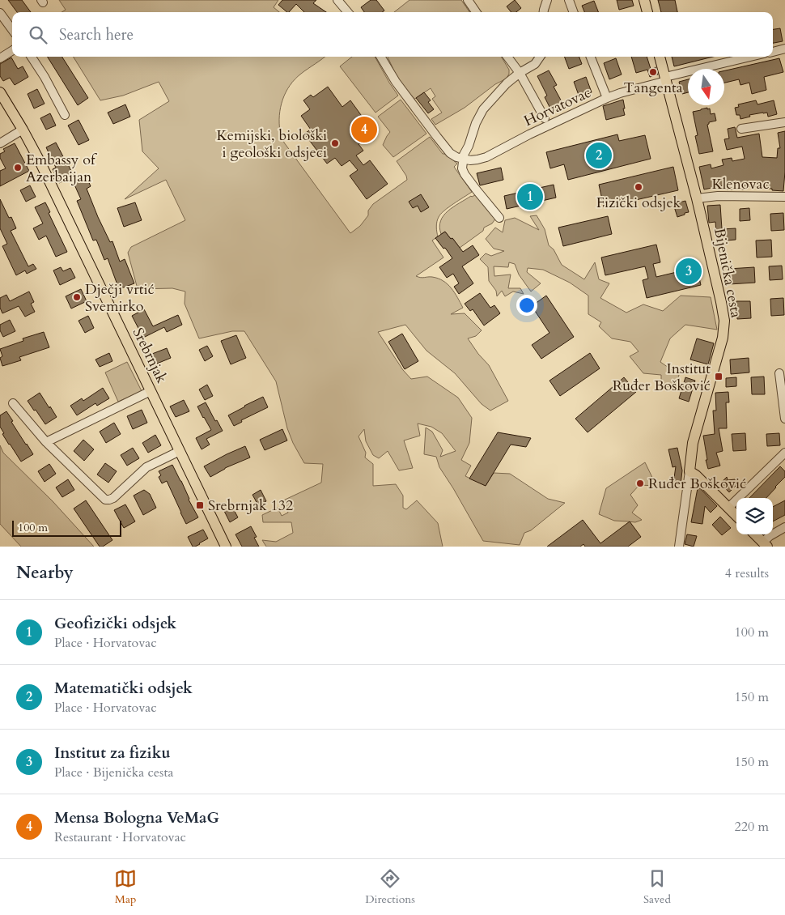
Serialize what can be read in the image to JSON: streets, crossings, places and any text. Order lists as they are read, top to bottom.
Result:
{
  "streets": {
    "main road": ["Bijenička cesta", "Srebrnjak"],
    "street": ["Horvatovac", "Klenovac"]
  },
  "crossings": [
    ["Horvatovac", "Bijenička cesta"],
    ["Klenovac", "Bijenička cesta"]
  ],
  "places": {
    "other": [
      "Tangenta",
      "Kemijski, biološki i geološki odsjeci",
      "Embassy of Azerbaijan",
      "Fizički odsjek",
      "Dječji vrtić Svemirko",
      "Ruđer Bošković"
    ],
    "transit": ["Institut Ruđer Bošković", "Srebrnjak 132"]
  },
  "scale_bar": "100 m",
  "north": "bottom",
  "page": {
    "search": "Search here",
    "pins": [
      "4",
      "2",
      "1",
      "3"
    ],
    "scale": "100 m",
    "heading": ["Nearby", "4 results"],
    "list": [
      {
        "mark": "1",
        "name": "Geofizički odsjek",
        "note": "Place · Horvatovac",
        "value": "100 m"
      },
      {
        "mark": "2",
        "name": "Matematički odsjek",
        "note": "Place · Horvatovac",
        "value": "150 m"
      },
      {
        "mark": "3",
        "name": "Institut za fiziku",
        "note": "Place · Bijenička cesta",
        "value": "150 m"
      },
      {
        "mark": "4",
        "name": "Mensa Bologna VeMaG",
        "note": "Restaurant · Horvatovac",
        "value": "220 m"
      }
    ],
    "nav": ["Map", "Directions", "Saved"]
  }
}
